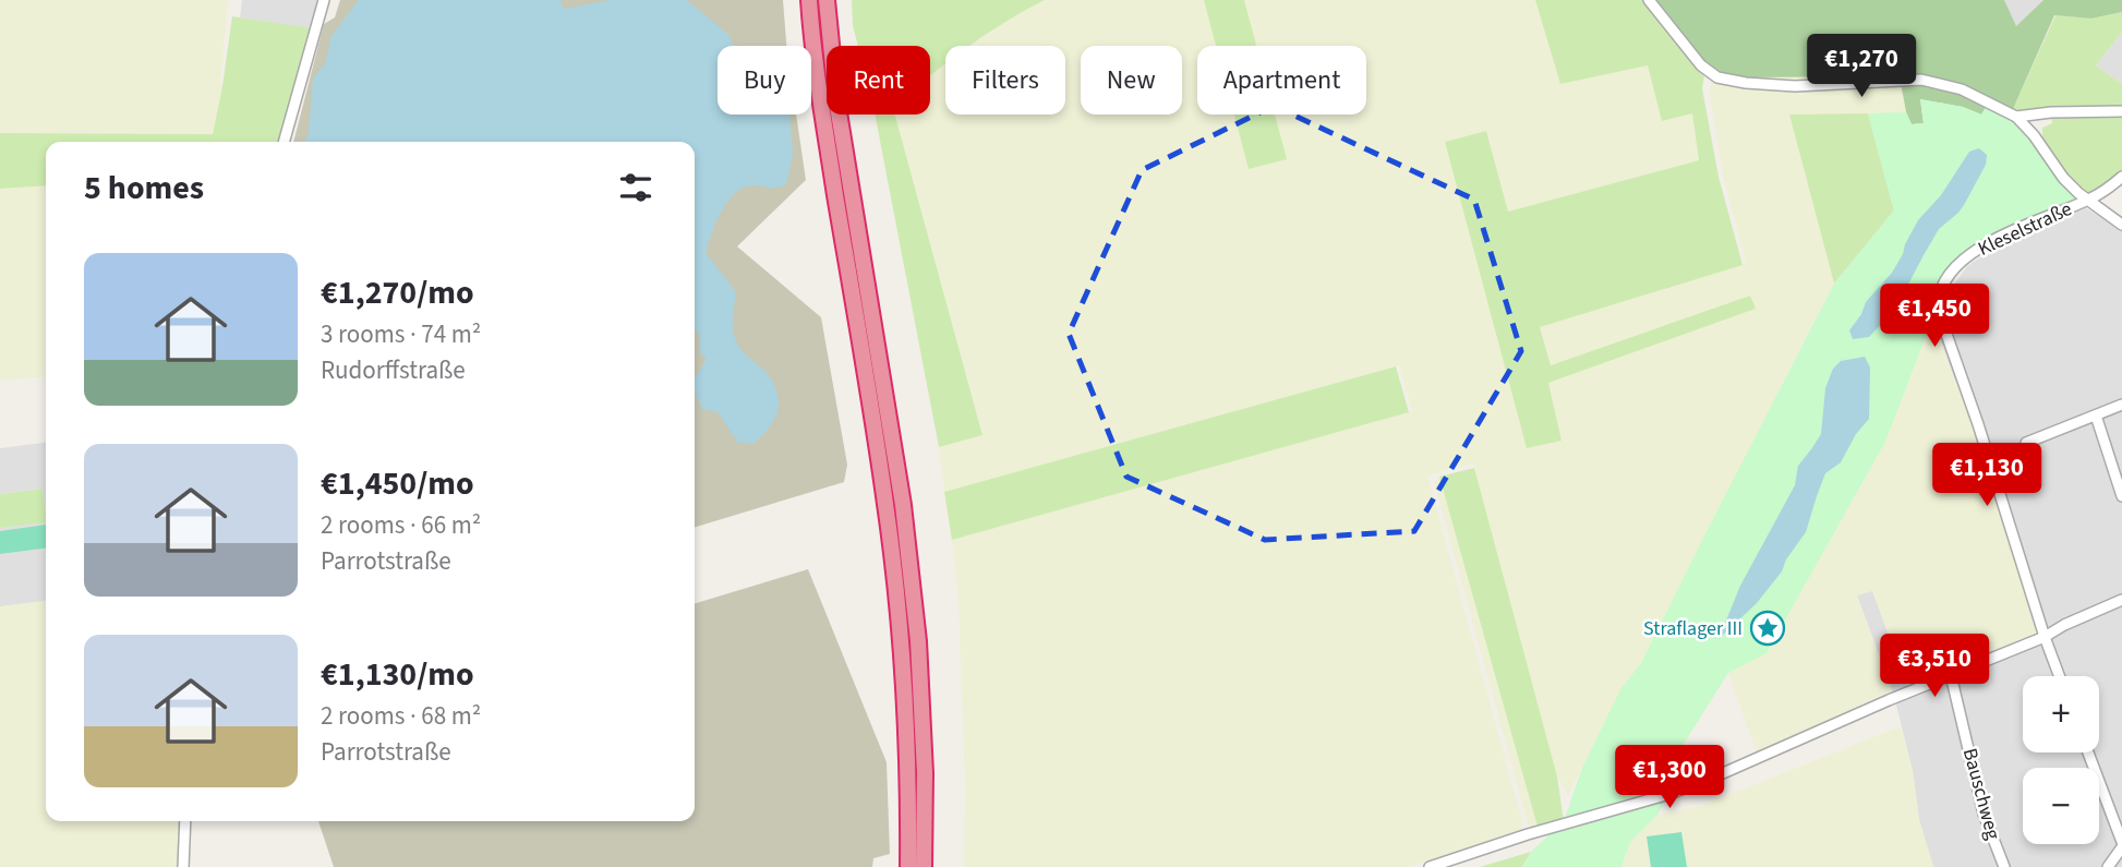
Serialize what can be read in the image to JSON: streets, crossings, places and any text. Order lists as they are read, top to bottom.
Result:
{
  "streets": {
    "street": ["Kleselstraße", "Bauschweg"]
  },
  "places": {
    "place": ["Straflager III"]
  },
  "page": {
    "price": [
      "€1,270",
      "€1,450",
      "€1,130",
      "€3,510",
      "€1,300"
    ],
    "chip": [
      "Buy",
      "Rent",
      "Filters",
      "New",
      "Apartment"
    ],
    "heading": "5 homes",
    "list": [
      {
        "name": "€1,270/mo",
        "note": "3 rooms · 74 m² · Rudorffstraße"
      },
      {
        "name": "€1,450/mo",
        "note": "2 rooms · 66 m² · Parrotstraße"
      },
      {
        "name": "€1,130/mo",
        "note": "2 rooms · 68 m² · Parrotstraße"
      }
    ],
    "map_buttons": ["+", "−"]
  }
}
